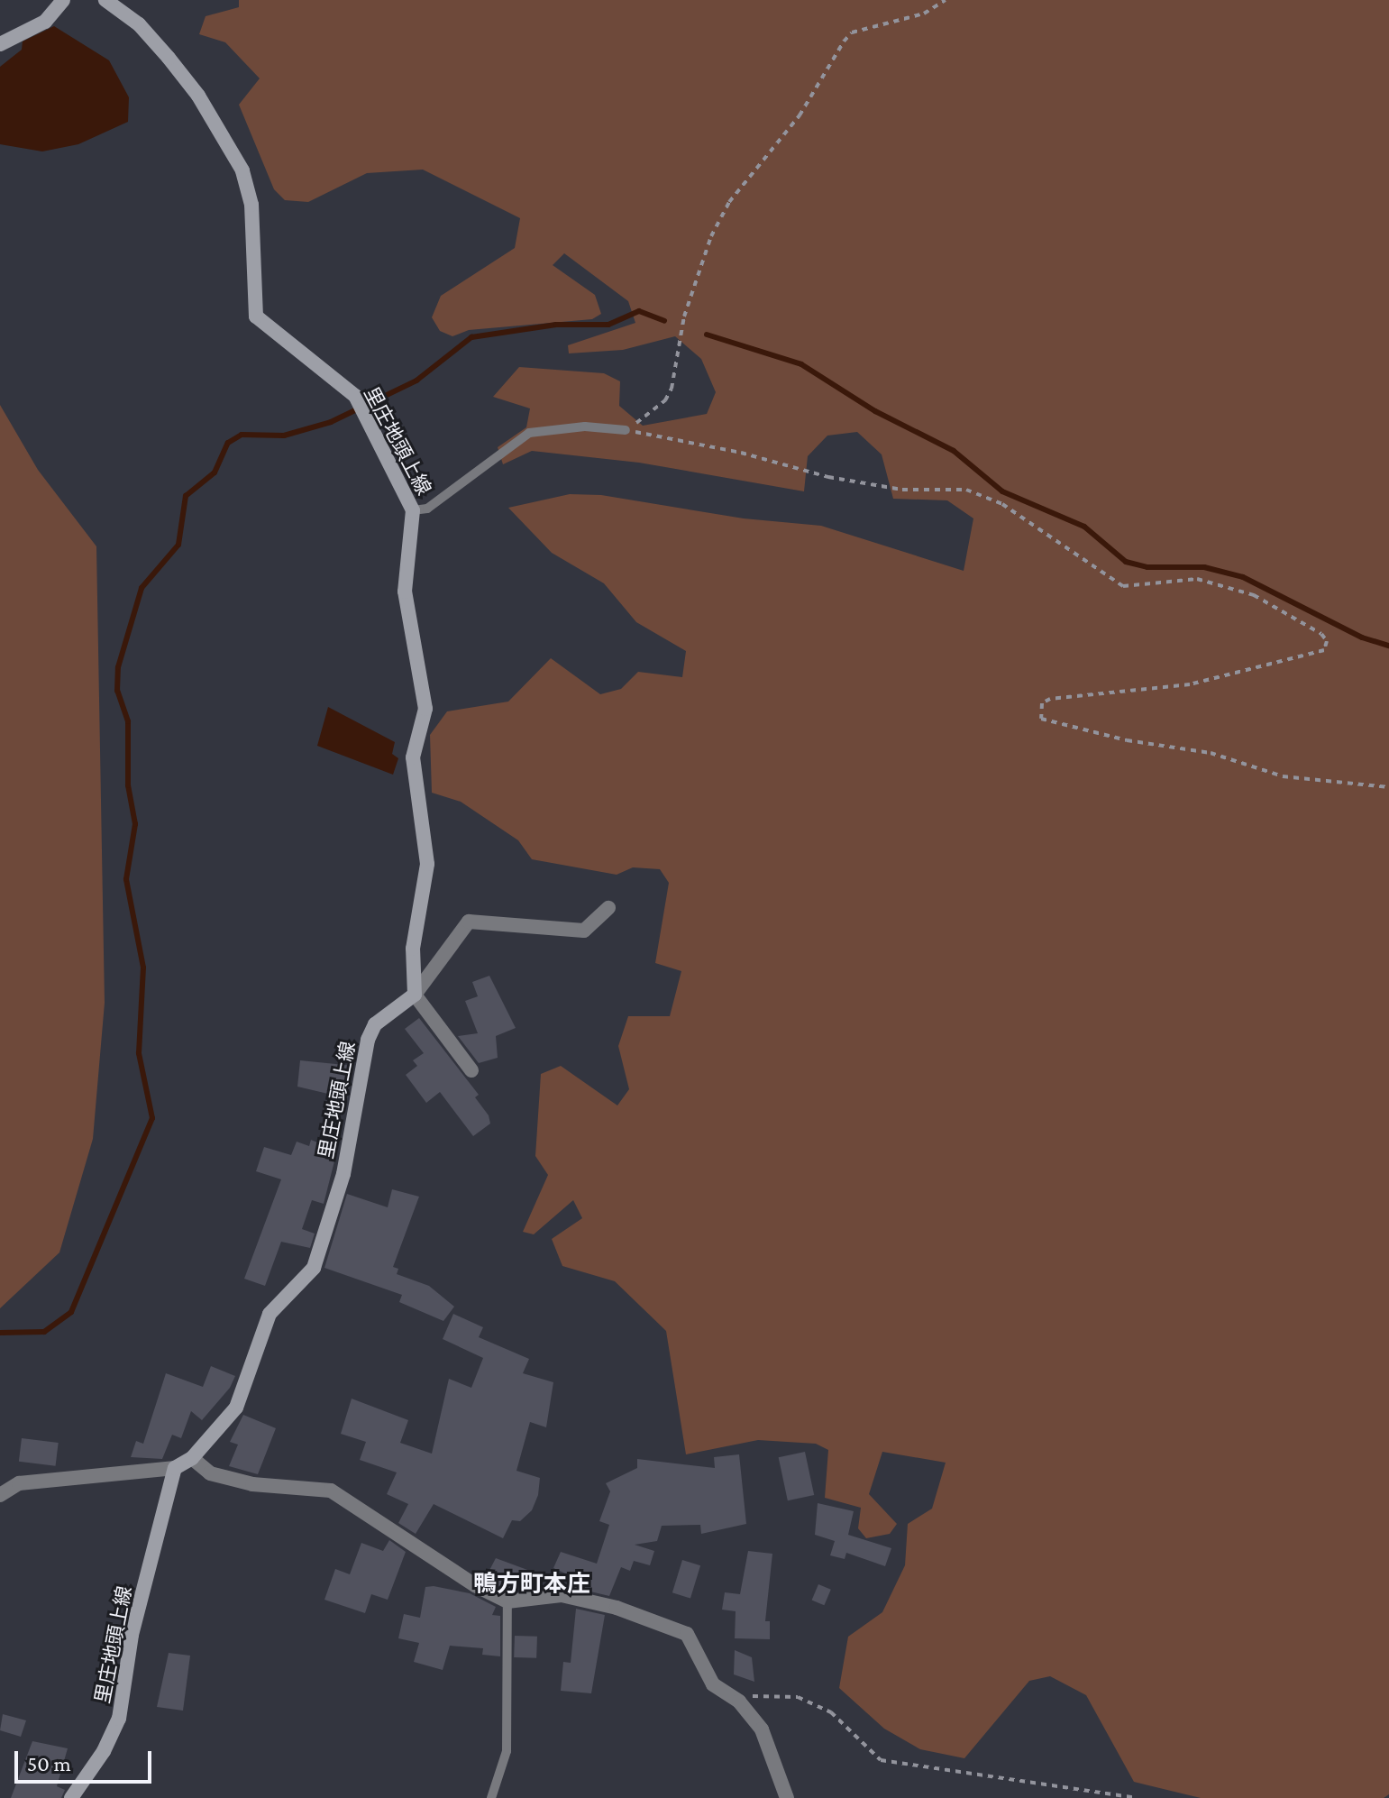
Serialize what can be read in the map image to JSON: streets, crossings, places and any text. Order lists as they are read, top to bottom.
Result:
{
  "streets": {
    "main road": ["里庄地頭上線"]
  },
  "districts": ["鴨方町本庄"],
  "scale_bar": "50 m"
}
